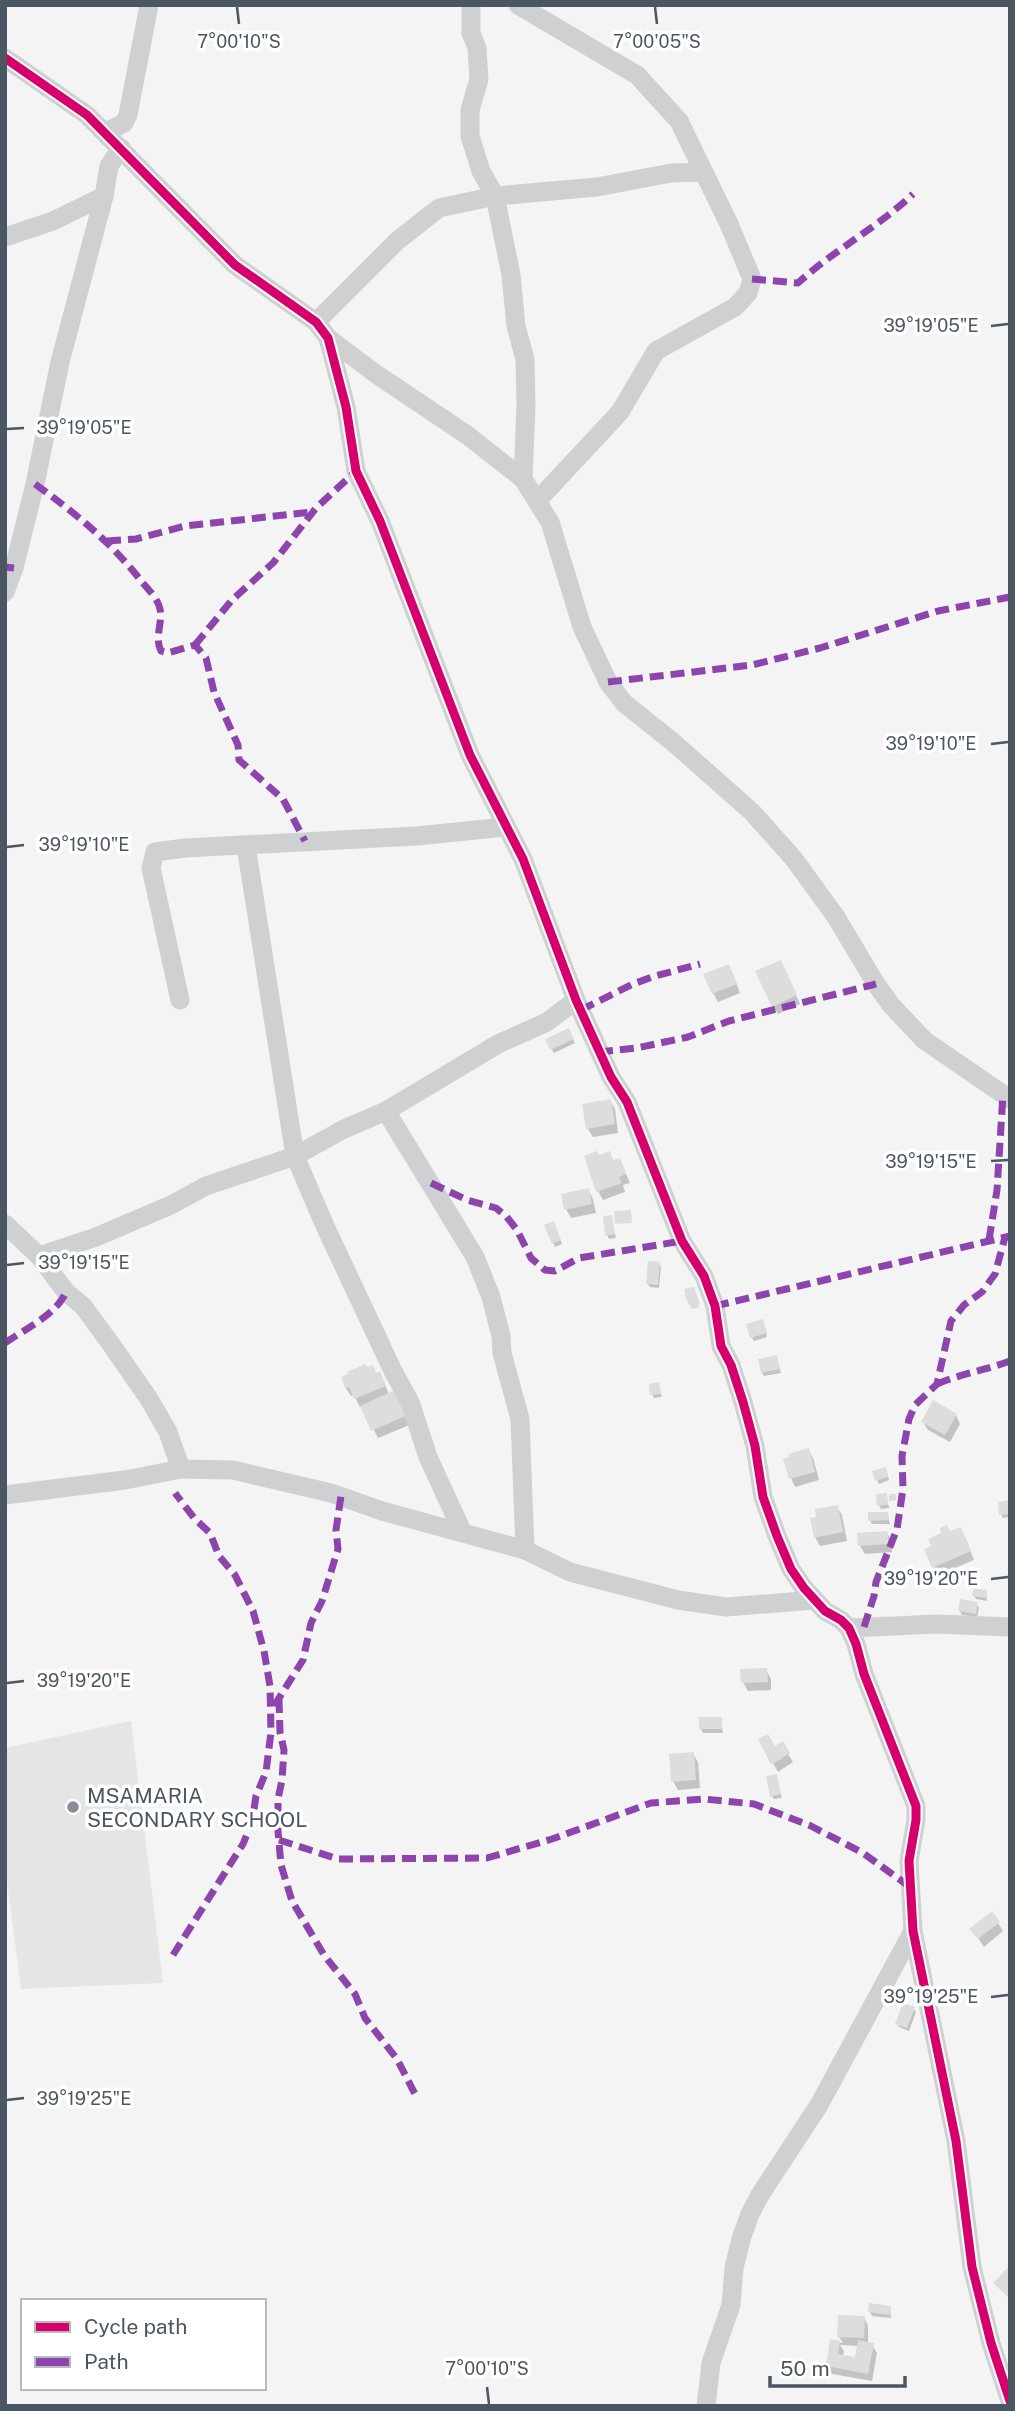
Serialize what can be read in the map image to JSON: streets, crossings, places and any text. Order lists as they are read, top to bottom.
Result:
{
  "places": ["MSAMARIA SECONDARY SCHOOL"],
  "legend": ["Cycle path", "Path"],
  "scale_bar": "50 m",
  "coordinates": [
    "7°00'10\"S",
    "7°00'05\"S",
    "39°19'05\"E",
    "39°19'10\"E",
    "39°19'15\"E",
    "39°19'20\"E",
    "39°19'25\"E"
  ]
}
